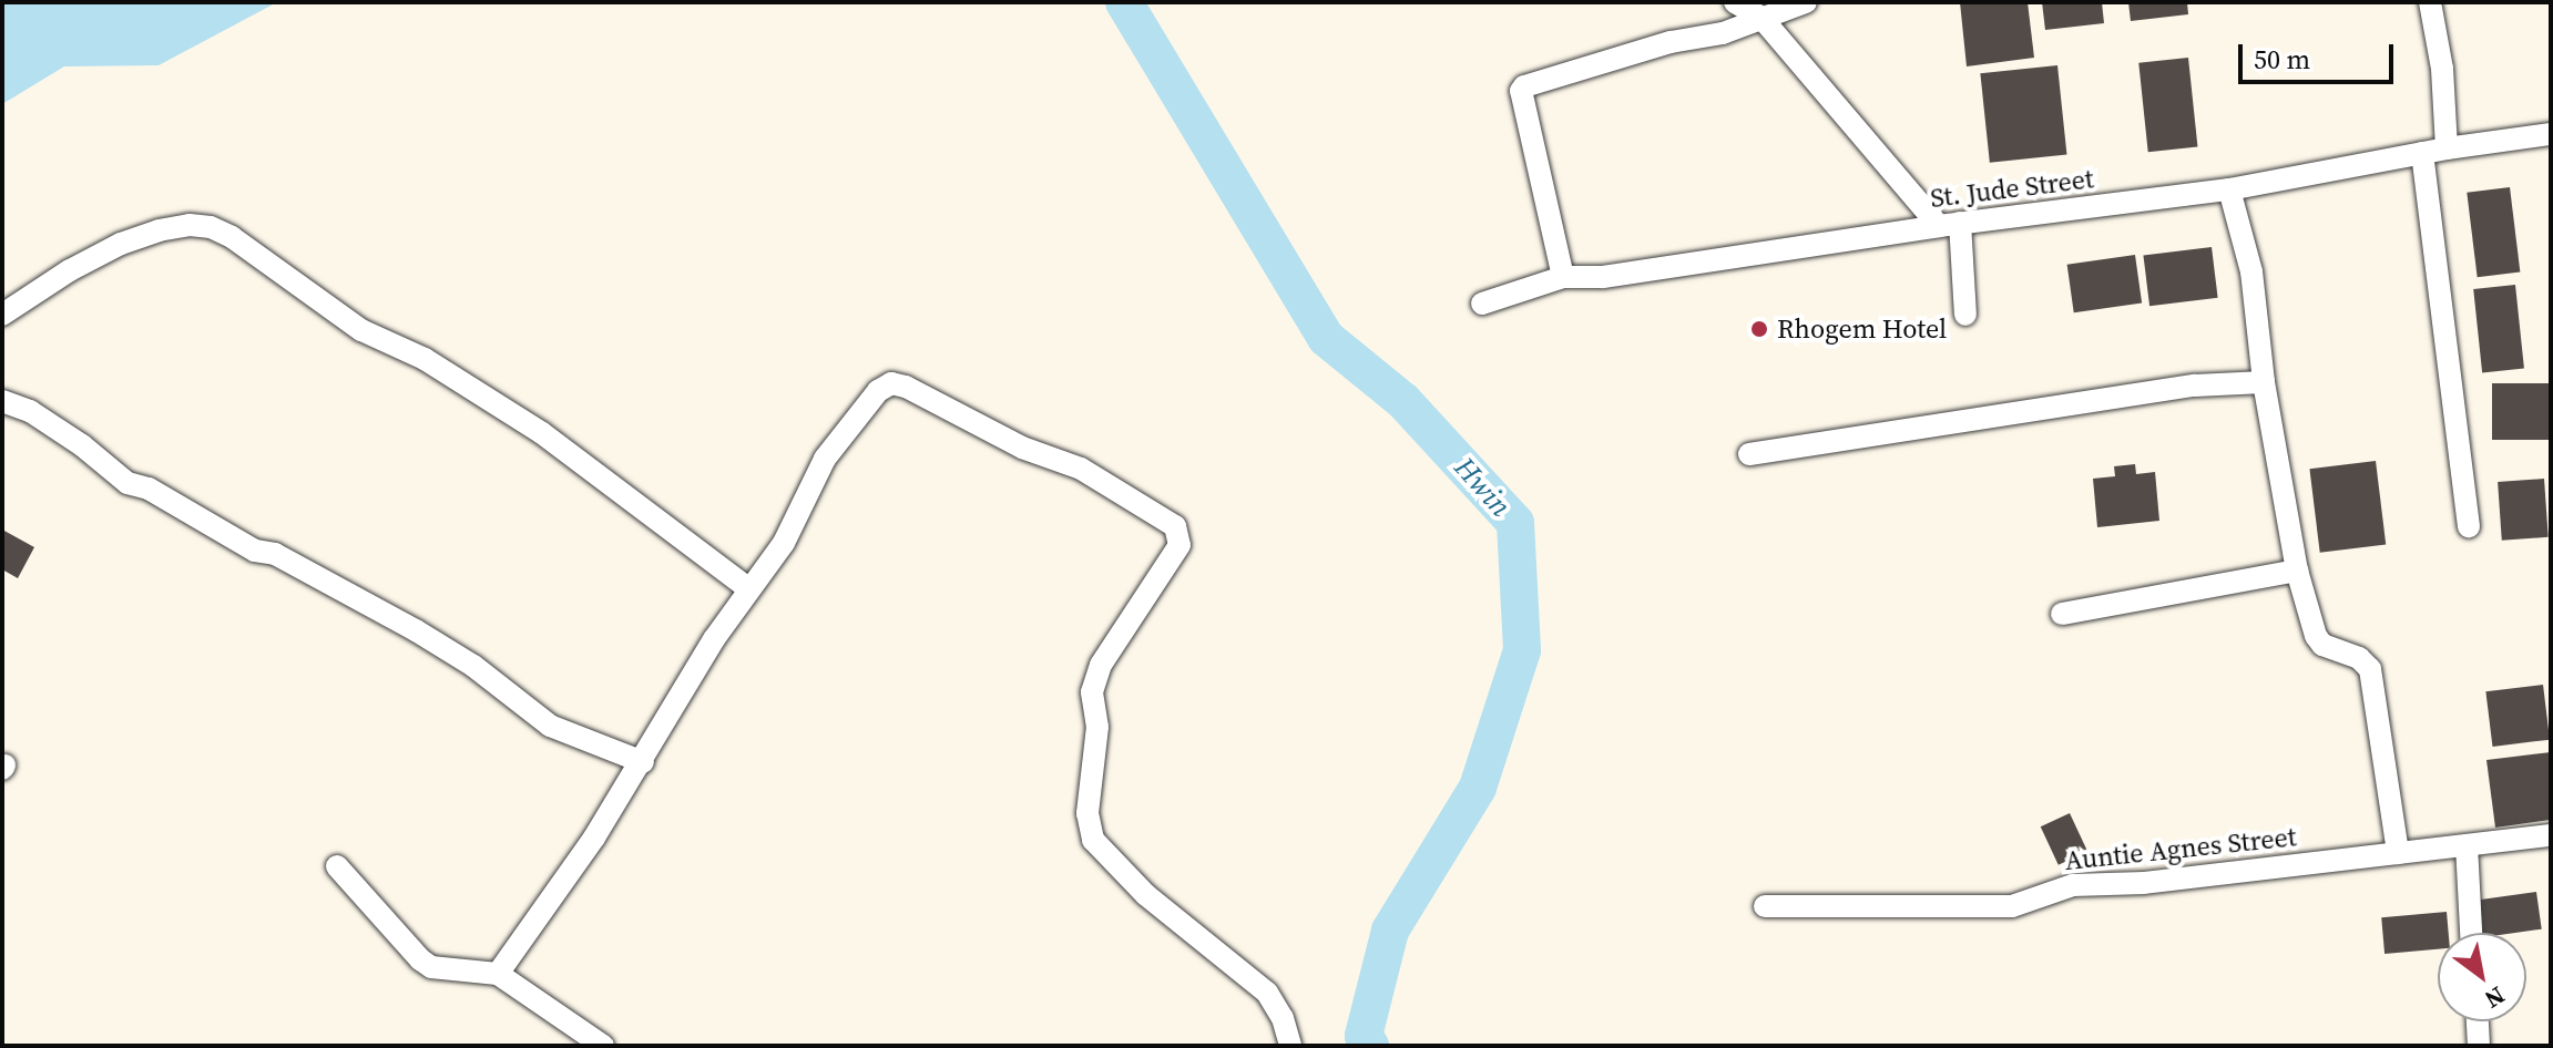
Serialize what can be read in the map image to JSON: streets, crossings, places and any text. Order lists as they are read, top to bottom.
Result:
{
  "streets": {
    "street": ["St. Jude Street", "Auntie Agnes Street"]
  },
  "water": ["Hwin"],
  "places": ["Rhogem Hotel"],
  "scale_bar": "50 m",
  "north": "bottom right"
}
